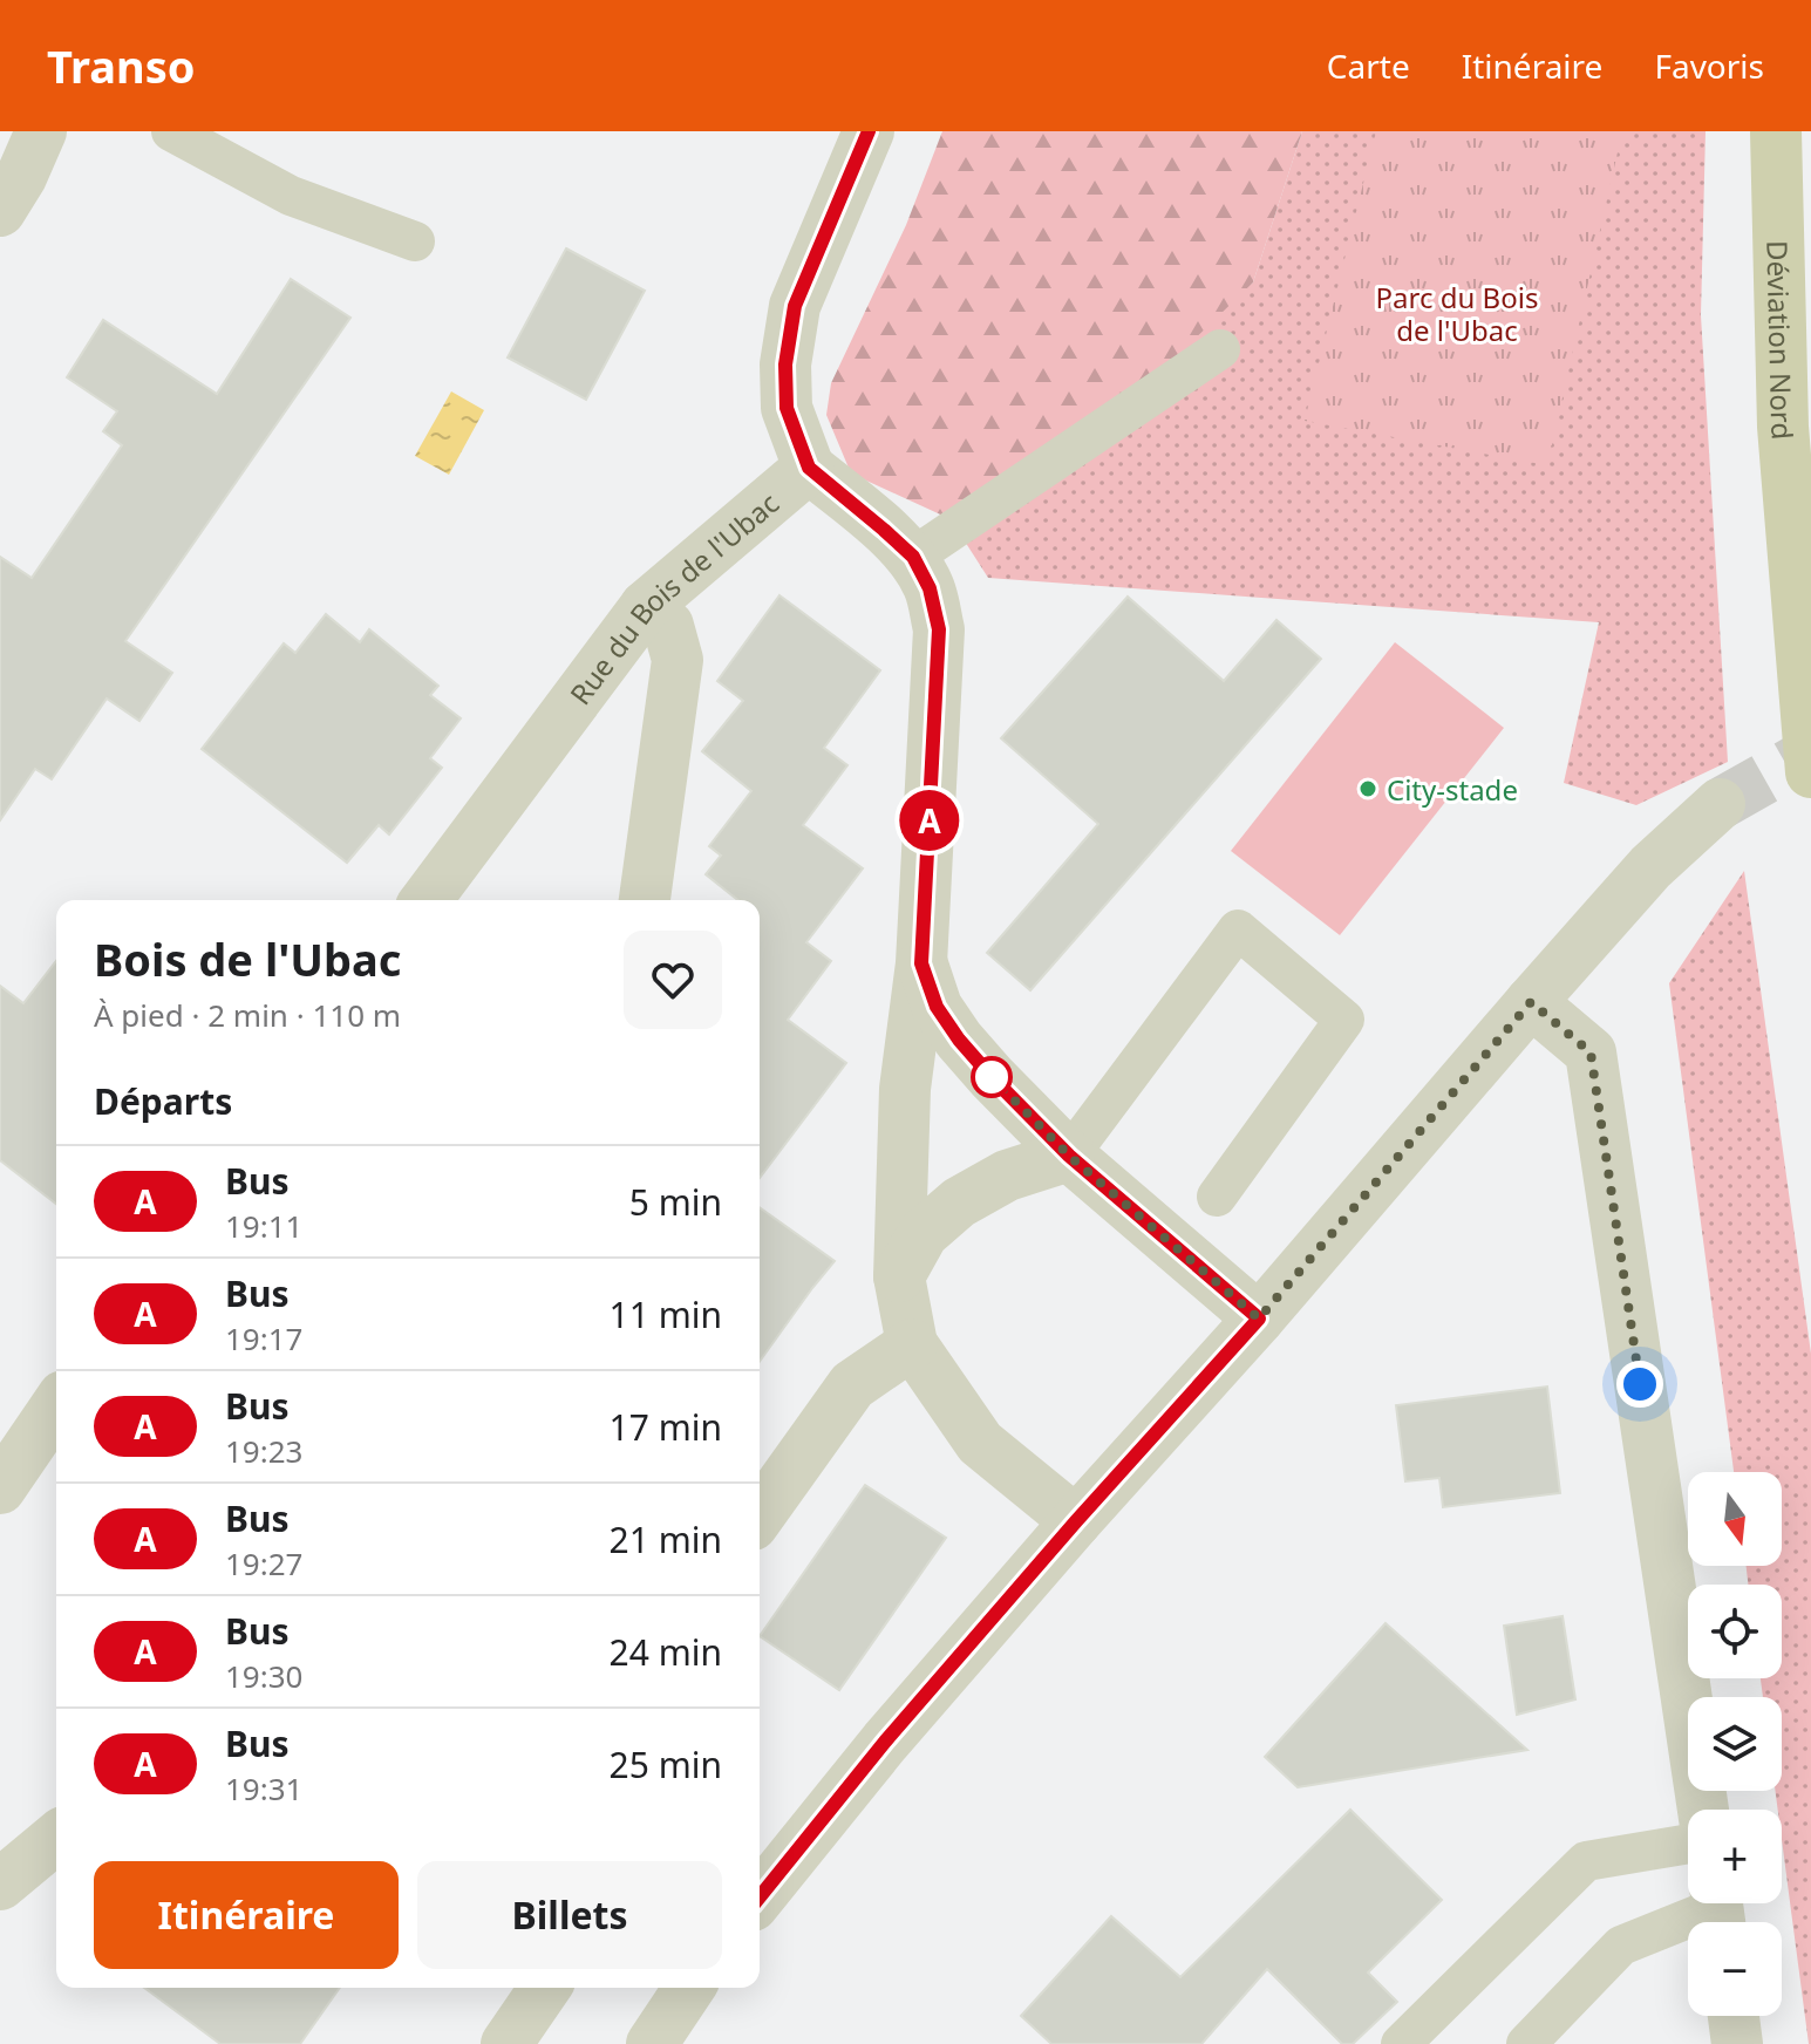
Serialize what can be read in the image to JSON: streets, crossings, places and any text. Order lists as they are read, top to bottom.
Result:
{
  "streets": {
    "main road": ["Déviation Nord"],
    "street": ["Rue du Bois de l'Ubac"]
  },
  "parks": ["Parc du Bois de l'Ubac"],
  "places": ["City-stade"],
  "lines": ["bus line A"],
  "north": "bottom",
  "page": {
    "header": "Transo",
    "nav": ["Carte", "Itinéraire", "Favoris"],
    "on_map": "A",
    "heading": [
      ["Bois de l'Ubac", "À pied · 2 min · 110 m"],
      "Départs"
    ],
    "list": [
      {
        "mark": "A",
        "name": "Bus",
        "note": "19:11",
        "value": "5 min"
      },
      {
        "mark": "A",
        "name": "Bus",
        "note": "19:17",
        "value": "11 min"
      },
      {
        "mark": "A",
        "name": "Bus",
        "note": "19:23",
        "value": "17 min"
      },
      {
        "mark": "A",
        "name": "Bus",
        "note": "19:27",
        "value": "21 min"
      },
      {
        "mark": "A",
        "name": "Bus",
        "note": "19:30",
        "value": "24 min"
      },
      {
        "mark": "A",
        "name": "Bus",
        "note": "19:31",
        "value": "25 min"
      }
    ],
    "map_buttons": ["+", "−"],
    "buttons": ["Itinéraire", "Billets"]
  }
}
